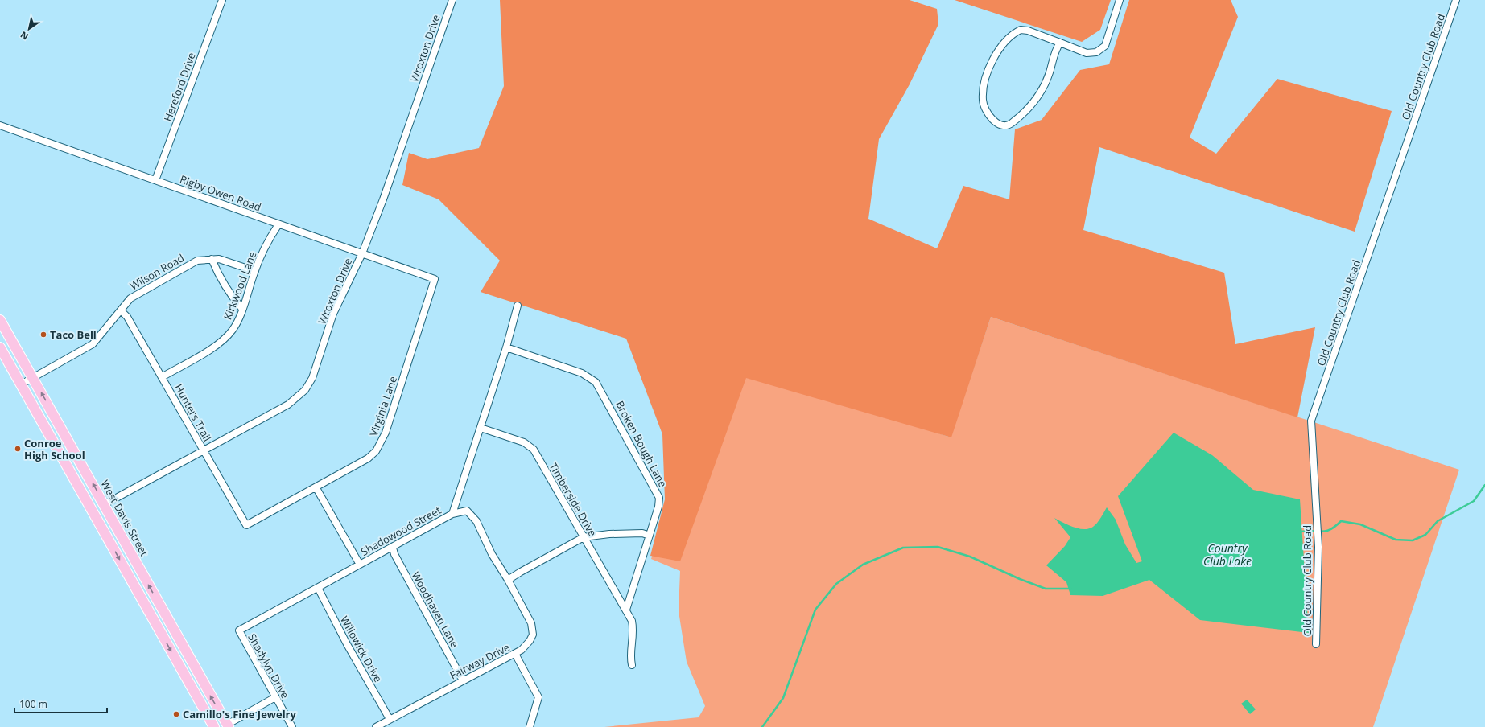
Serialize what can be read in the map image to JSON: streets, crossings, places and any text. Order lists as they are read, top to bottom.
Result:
{
  "streets": {
    "main road": ["West Davis Street"],
    "street": [
      "Wroxton Drive",
      "Old Country Club Road",
      "Hereford Drive",
      "Rigby Owen Road",
      "Wilson Road",
      "Kirkwood Lane",
      "Virginia Lane",
      "Hunters Trail",
      "Broken Bough Lane",
      "Timberside Drive",
      "Shadowood Street",
      "Woodhaven Lane",
      "Willowick Drive",
      "Fairway Drive",
      "Shadylyn Drive"
    ]
  },
  "crossings": [
    ["Wroxton Drive", "Rigby Owen Road"],
    ["Wroxton Drive", "Hunters Trail"],
    ["Wroxton Drive", "West Davis Street"],
    ["Hereford Drive", "Rigby Owen Road"],
    ["Rigby Owen Road", "Kirkwood Lane"],
    ["Rigby Owen Road", "Virginia Lane"],
    ["Wilson Road", "Kirkwood Lane"],
    ["Wilson Road", "Hunters Trail"],
    ["Wilson Road", "West Davis Street"],
    ["Kirkwood Lane", "Hunters Trail"],
    ["Virginia Lane", "Hunters Trail"],
    ["Broken Bough Lane", "Timberside Drive"],
    ["Broken Bough Lane", "Shadowood Street"],
    ["Timberside Drive", "Shadowood Street"],
    ["Shadowood Street", "Woodhaven Lane"],
    ["Shadowood Street", "Willowick Drive"],
    ["Shadowood Street", "Shadylyn Drive"],
    ["Woodhaven Lane", "Fairway Drive"],
    ["Willowick Drive", "Fairway Drive"]
  ],
  "water": ["Country Club Lake"],
  "places": ["Taco Bell", "Conroe High School", "Camillo's Fine Jewelry"],
  "scale_bar": "100 m",
  "north": "bottom left"
}
